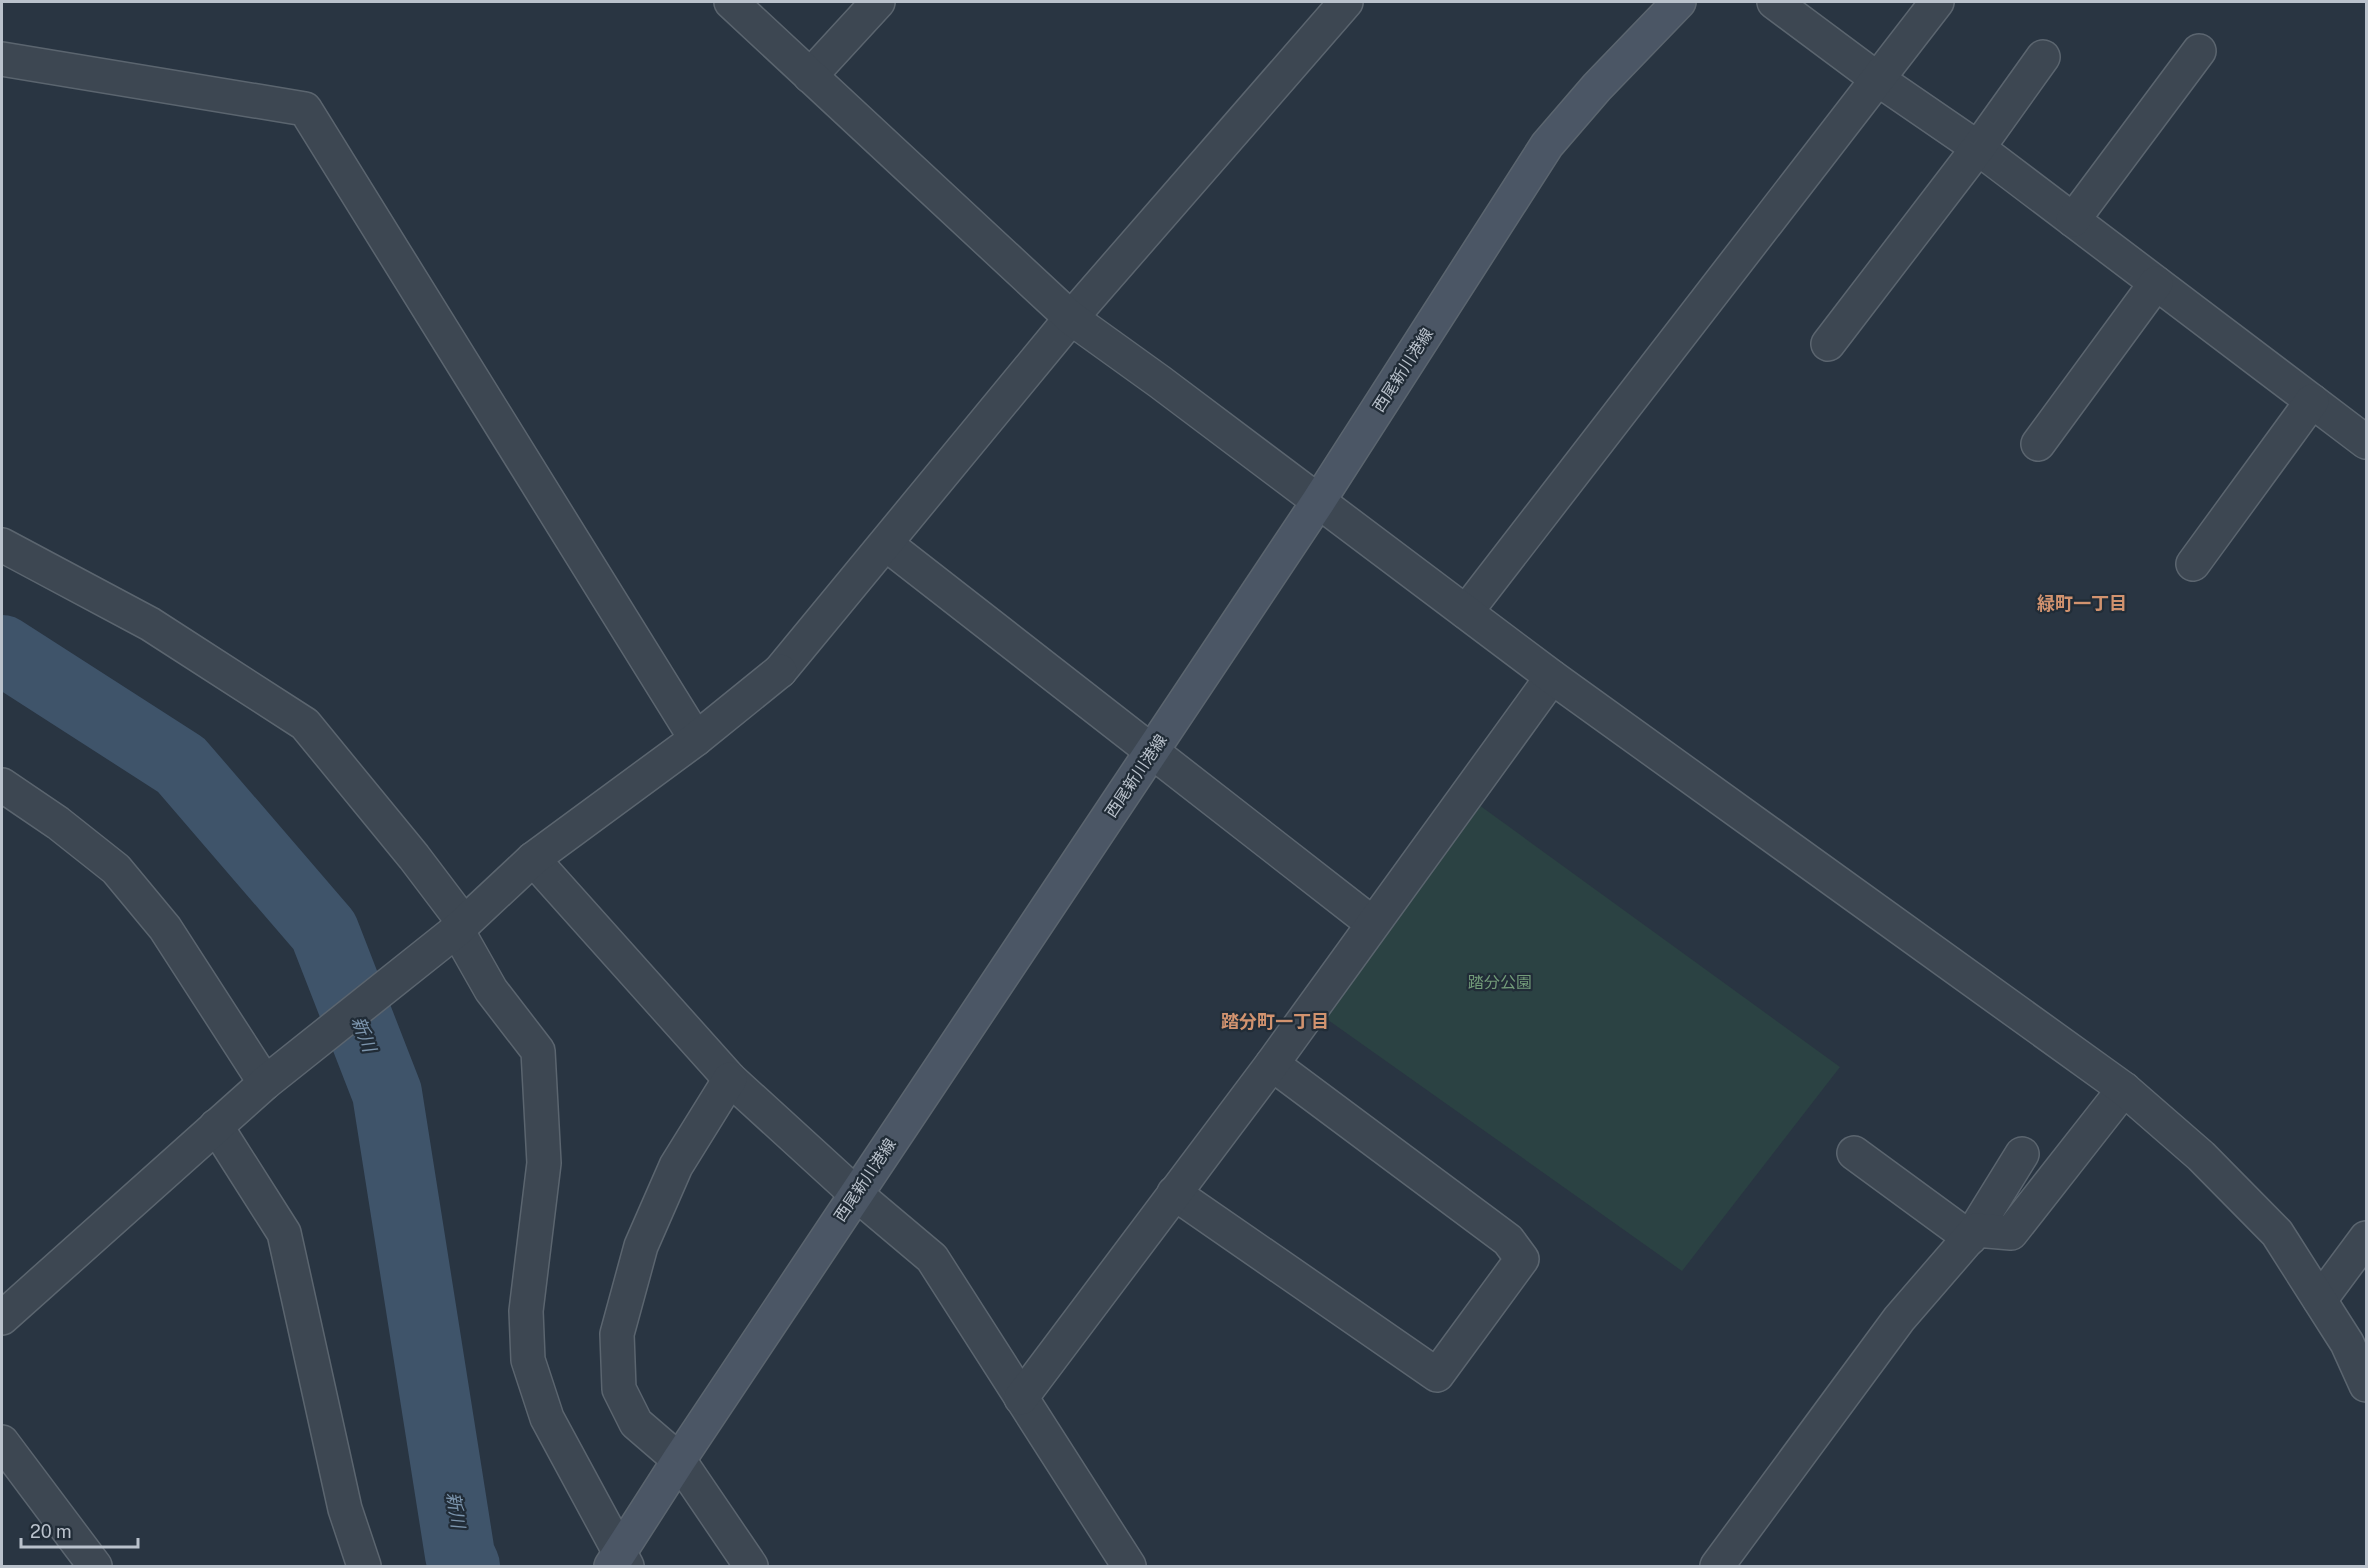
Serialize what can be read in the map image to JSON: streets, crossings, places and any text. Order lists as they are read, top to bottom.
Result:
{
  "streets": {
    "main road": ["西尾新川港線"]
  },
  "districts": ["緑町一丁目", "踏分町一丁目"],
  "water": ["新川"],
  "parks": ["踏分公園"],
  "scale_bar": "20 m"
}
